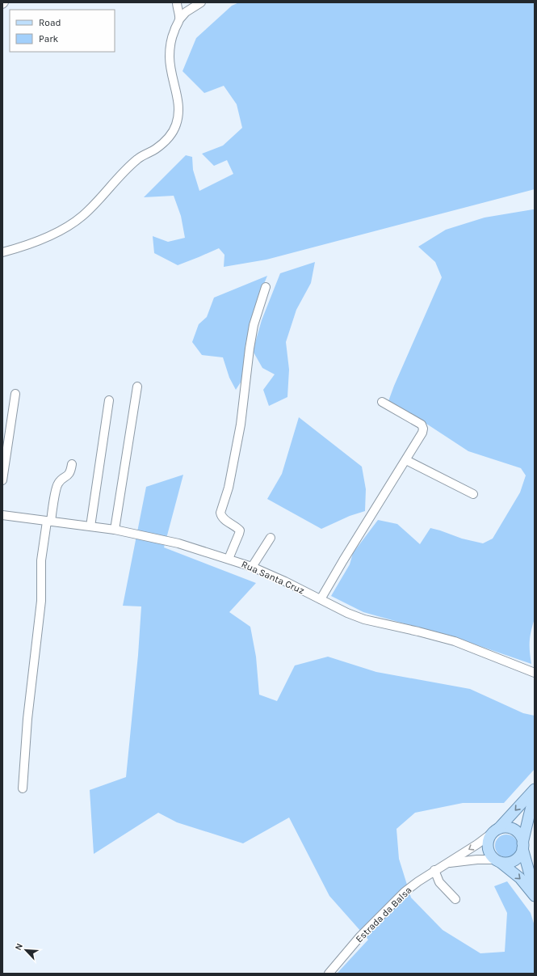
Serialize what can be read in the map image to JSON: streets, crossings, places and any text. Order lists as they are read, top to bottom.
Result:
{
  "streets": {
    "street": ["Rua Santa Cruz", "Estrada da Balsa"]
  },
  "legend": ["Road", "Park"],
  "north": "top left"
}
